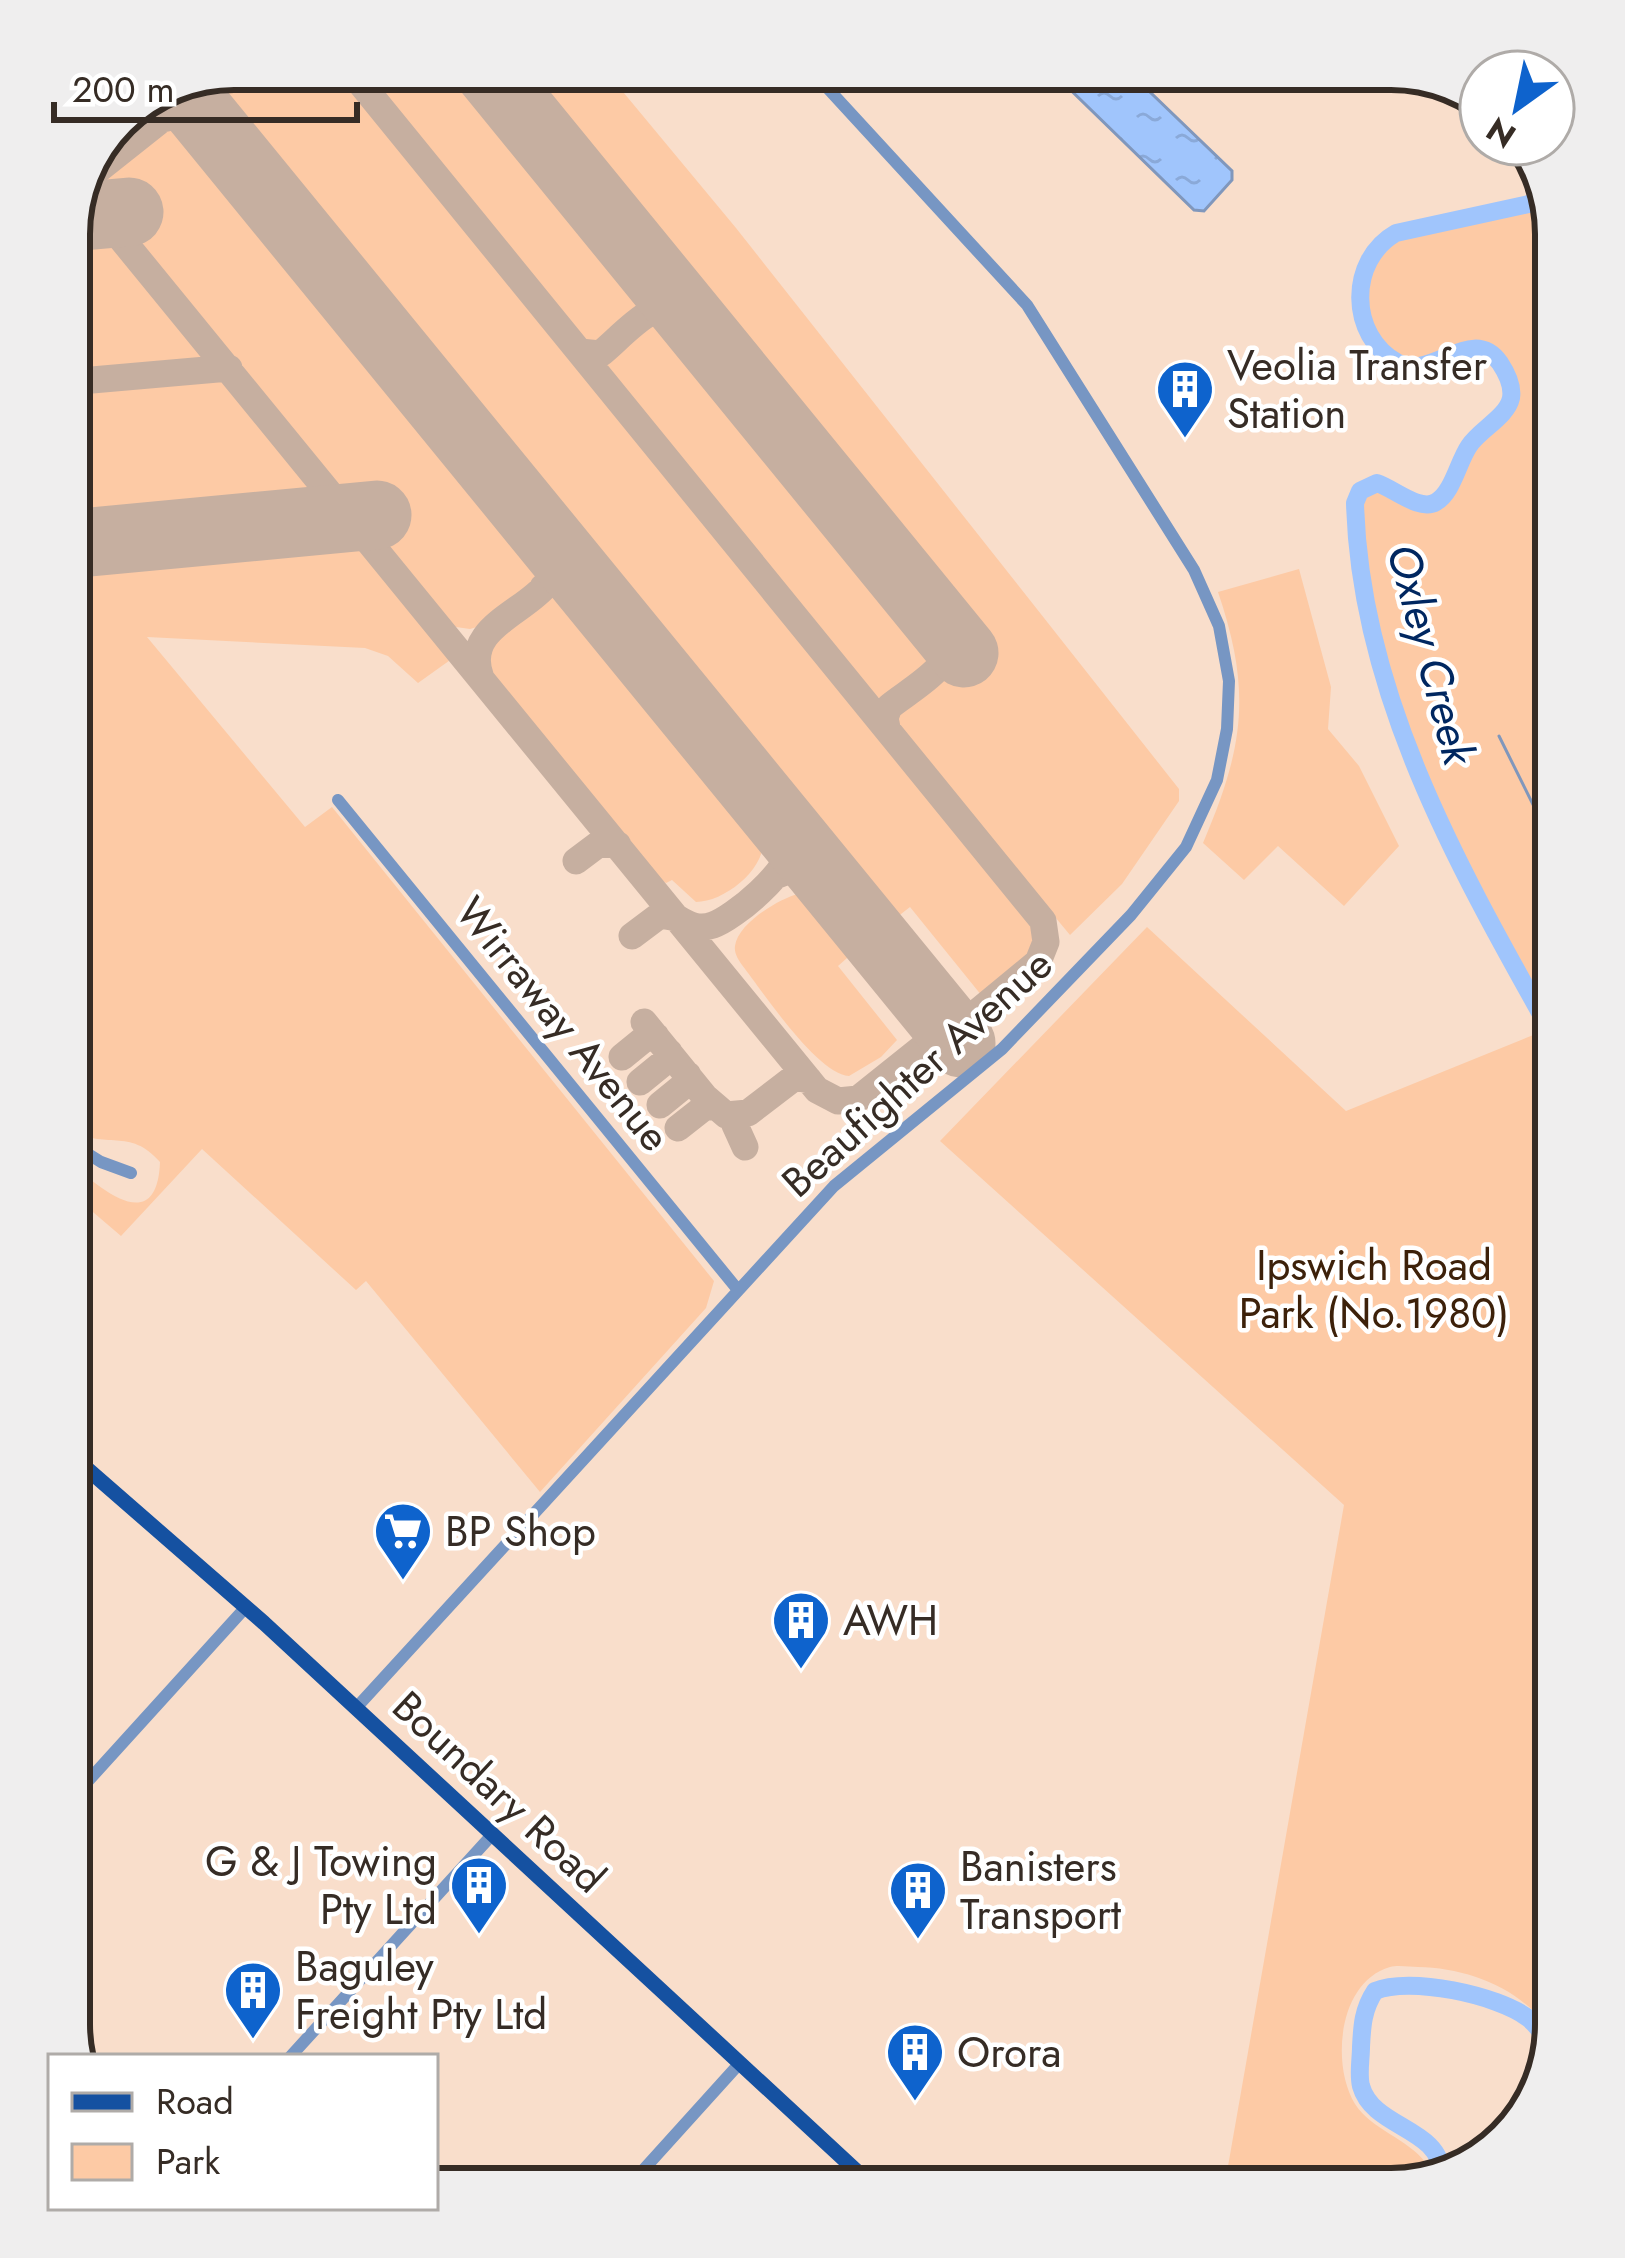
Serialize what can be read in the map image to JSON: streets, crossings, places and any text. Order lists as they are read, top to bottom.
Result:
{
  "streets": {
    "main road": ["Boundary Road"],
    "street": ["Wirraway Avenue", "Beaufighter Avenue"]
  },
  "crossings": [
    ["Wirraway Avenue", "Beaufighter Avenue"],
    ["Beaufighter Avenue", "Boundary Road"]
  ],
  "water": ["Oxley Creek"],
  "parks": ["Ipswich Road Park (No.1980)"],
  "places": {
    "building": [
      "Veolia Transfer Station",
      "AWH",
      "G & J Towing Pty Ltd",
      "Banisters Transport",
      "Baguley Freight Pty Ltd",
      "Orora"
    ],
    "supermarket": ["BP Shop"]
  },
  "legend": ["Road", "Park"],
  "scale_bar": "200 m",
  "north": "bottom left"
}
